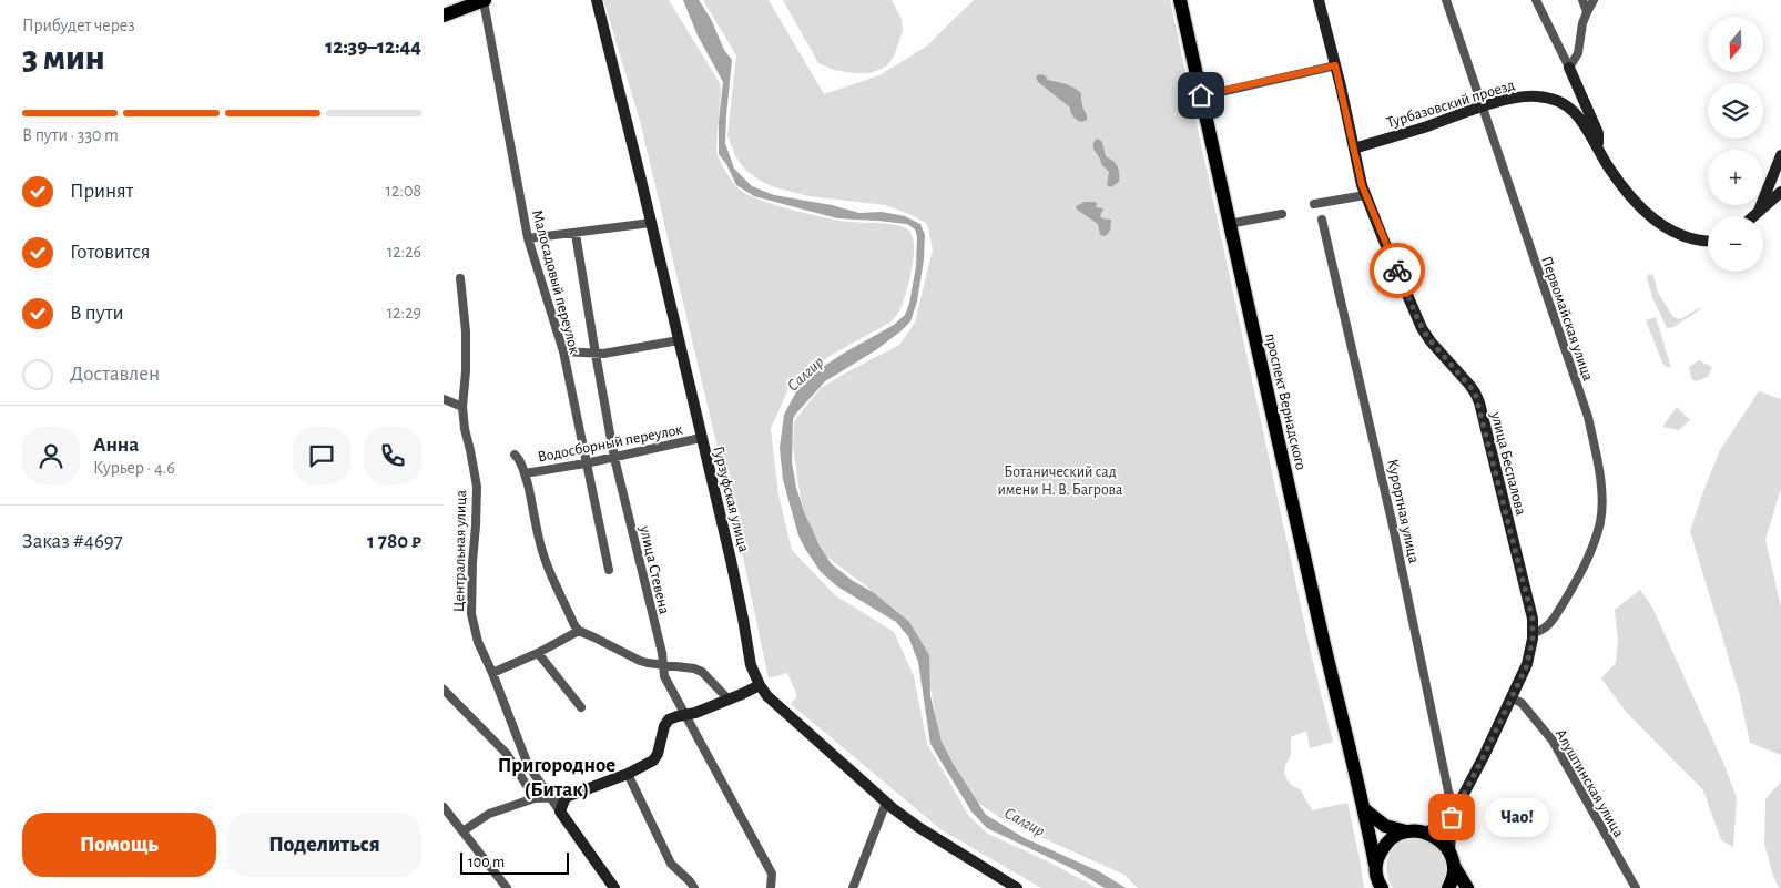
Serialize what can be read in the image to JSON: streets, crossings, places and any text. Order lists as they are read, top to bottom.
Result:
{
  "streets": {
    "main road": [
      "Турбазовский проезд",
      "проспект Вернадского",
      "улица Беспалова",
      "Гурзуфская улица",
      "Центральная улица"
    ],
    "street": [
      "Малосадовый переулок",
      "Первомайская улица",
      "Водосборный переулок",
      "Курортная улица",
      "улица Стевена",
      "Алуштинская улица"
    ]
  },
  "crossings": [
    ["Турбазовский проезд", "Первомайская улица"],
    ["Турбазовский проезд", "улица Беспалова"],
    ["Малосадовый переулок", "Водосборный переулок"],
    ["Первомайская улица", "улица Беспалова"],
    ["Водосборный переулок", "Гурзуфская улица"],
    ["Водосборный переулок", "улица Стевена"],
    ["улица Беспалова", "Курортная улица"],
    ["улица Беспалова", "Алуштинская улица"]
  ],
  "districts": ["Пригородное (Битак)"],
  "water": ["Салгир"],
  "parks": ["Ботанический сад имени Н. В. Багрова"],
  "places": ["Чао!"],
  "scale_bar": "100 m",
  "north": "bottom",
  "page": {
    "heading": ["3 мин", "Прибудет через", "12:39–12:44"],
    "panel": [
      "Анна",
      "Курьер · 4.6",
      "Заказ #4697",
      "1 780 ₽"
    ],
    "map_buttons": ["+", "−"],
    "bar": "В пути · 330 m",
    "list": [
      ["Принят", "12:08"],
      ["Готовится", "12:26"],
      ["В пути", "12:29"],
      "Доставлен"
    ],
    "bubble": "Чао!",
    "buttons": ["Помощь", "Поделиться"],
    "scale": "100 m"
  }
}
